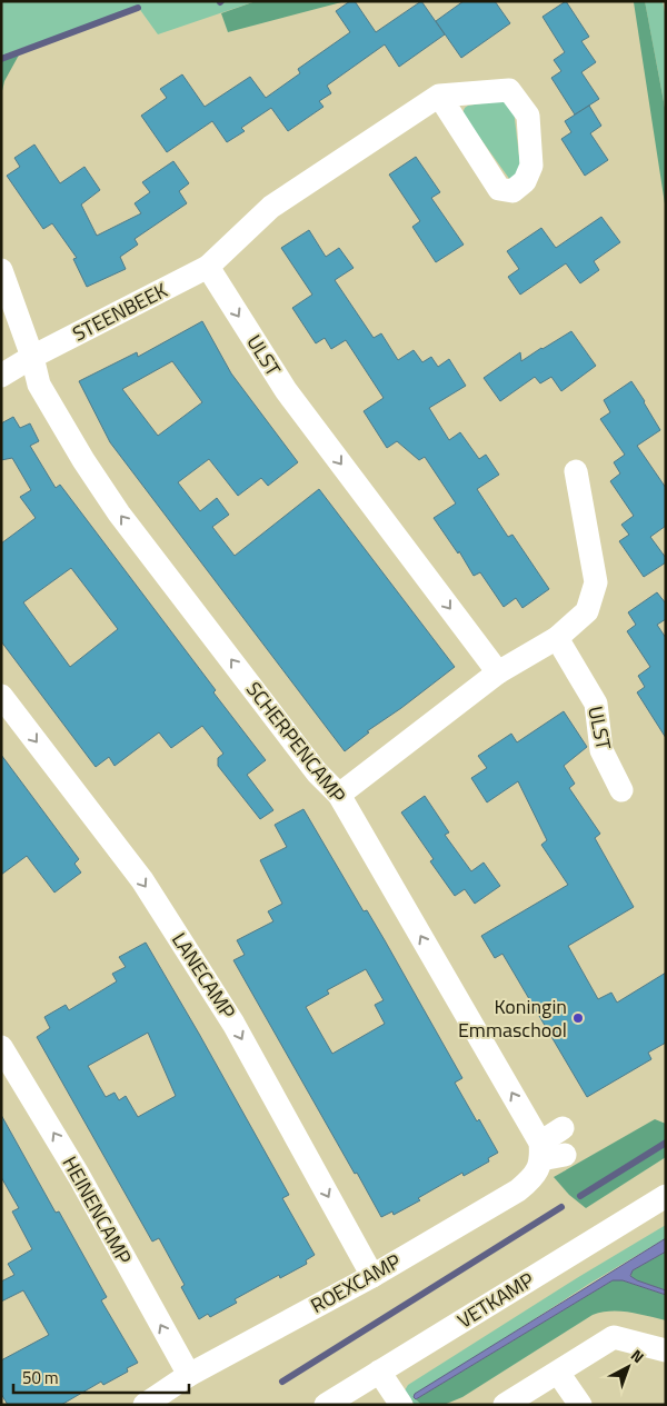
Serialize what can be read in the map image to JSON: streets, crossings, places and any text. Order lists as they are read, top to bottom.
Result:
{
  "streets": {
    "street": [
      "STEENBEEK",
      "ULST",
      "SCHERPENCAMP",
      "LANECAMP",
      "HEINENCAMP",
      "ROEXCAMP",
      "VETKAMP"
    ]
  },
  "crossings": [
    ["STEENBEEK", "ULST"],
    ["STEENBEEK", "SCHERPENCAMP"],
    ["SCHERPENCAMP", "ROEXCAMP"],
    ["LANECAMP", "ROEXCAMP"],
    ["HEINENCAMP", "ROEXCAMP"]
  ],
  "one_way": [
    "ULST",
    "SCHERPENCAMP",
    "LANECAMP",
    "HEINENCAMP"
  ],
  "places": ["Koningin Emmaschool"],
  "scale_bar": "50 m",
  "north": "top right"
}
